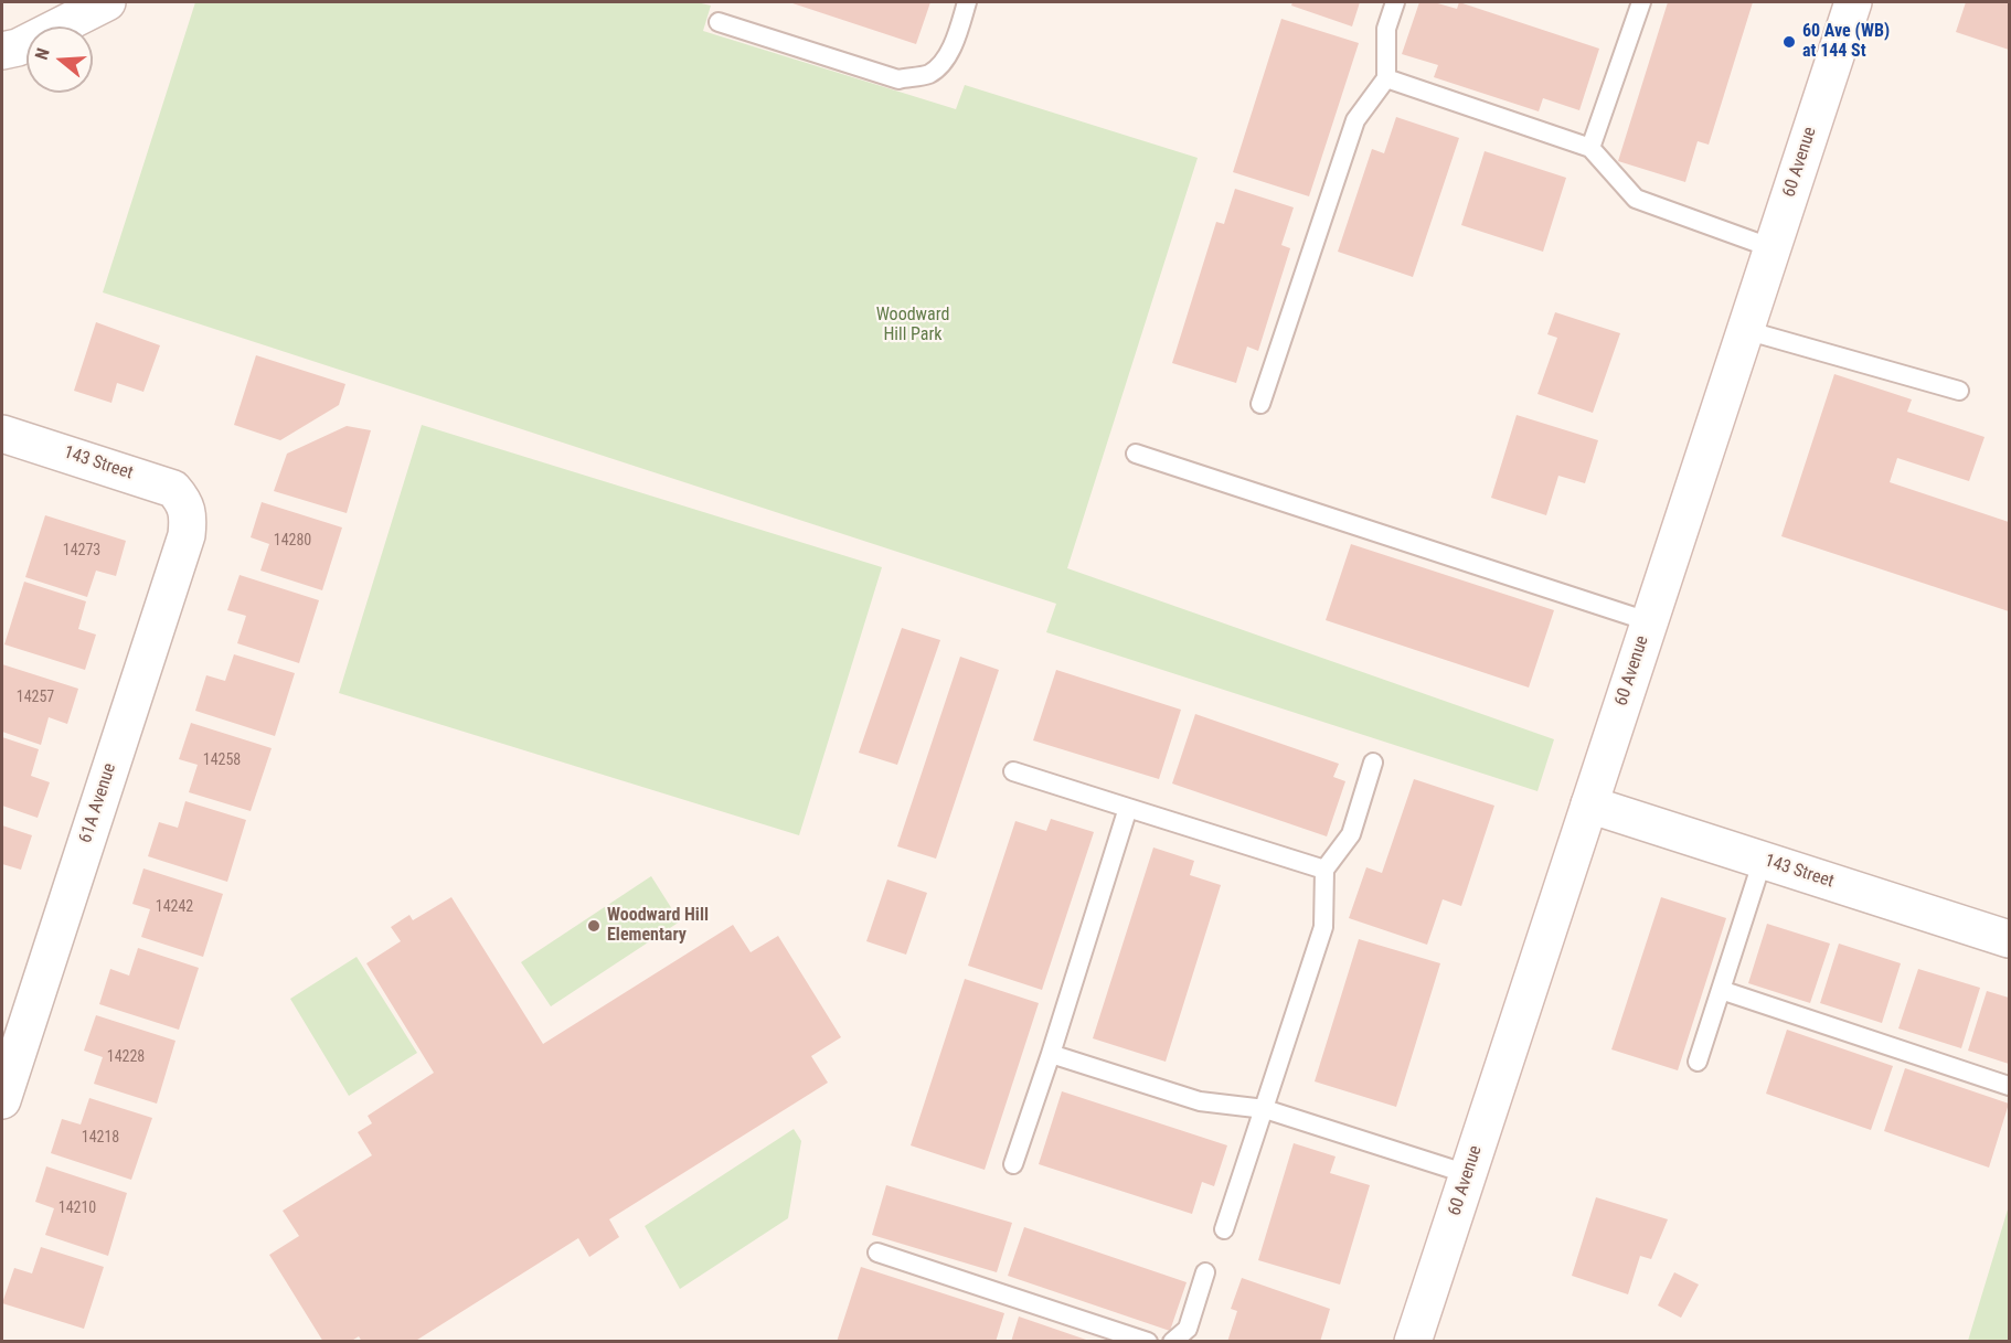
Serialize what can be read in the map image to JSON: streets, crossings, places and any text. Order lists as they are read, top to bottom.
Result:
{
  "streets": {
    "street": ["60 Avenue", "143 Street", "61A Avenue"]
  },
  "crossings": [
    ["60 Avenue", "143 Street"],
    ["143 Street", "61A Avenue"]
  ],
  "parks": ["Woodward Hill Park"],
  "places": ["60 Ave (WB) at 144 St", "Woodward Hill Elementary"],
  "house_numbers": [
    "14280",
    "14273",
    "14257",
    "14258",
    "14242",
    "14228",
    "14218",
    "14210"
  ],
  "north": "left"
}
